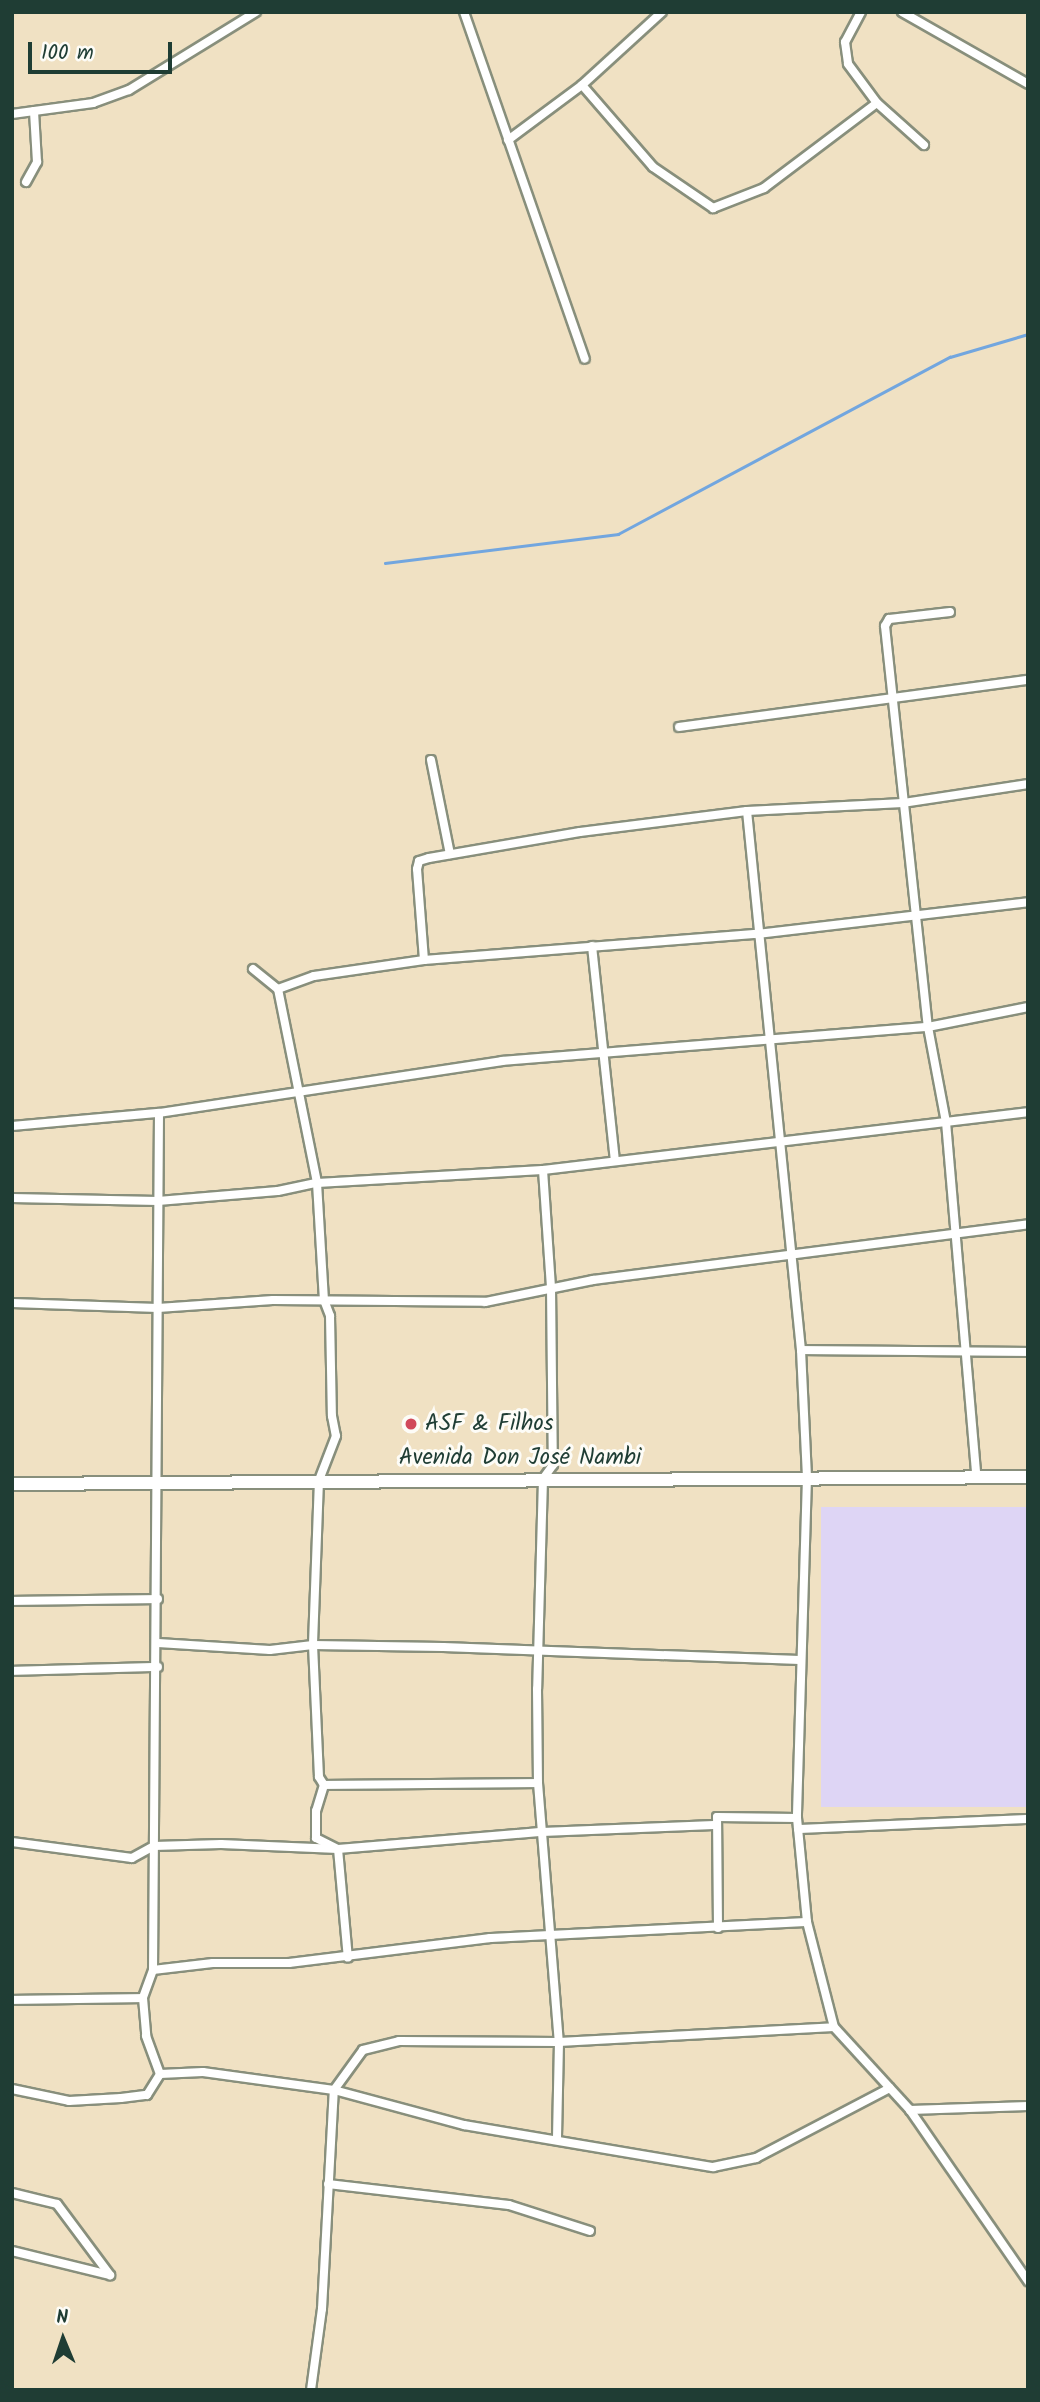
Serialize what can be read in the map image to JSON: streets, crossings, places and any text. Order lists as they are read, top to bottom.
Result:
{
  "streets": {
    "street": ["Avenida Don José Nambi"]
  },
  "places": ["ASF & Filhos"],
  "scale_bar": "100 m",
  "north": "top"
}
